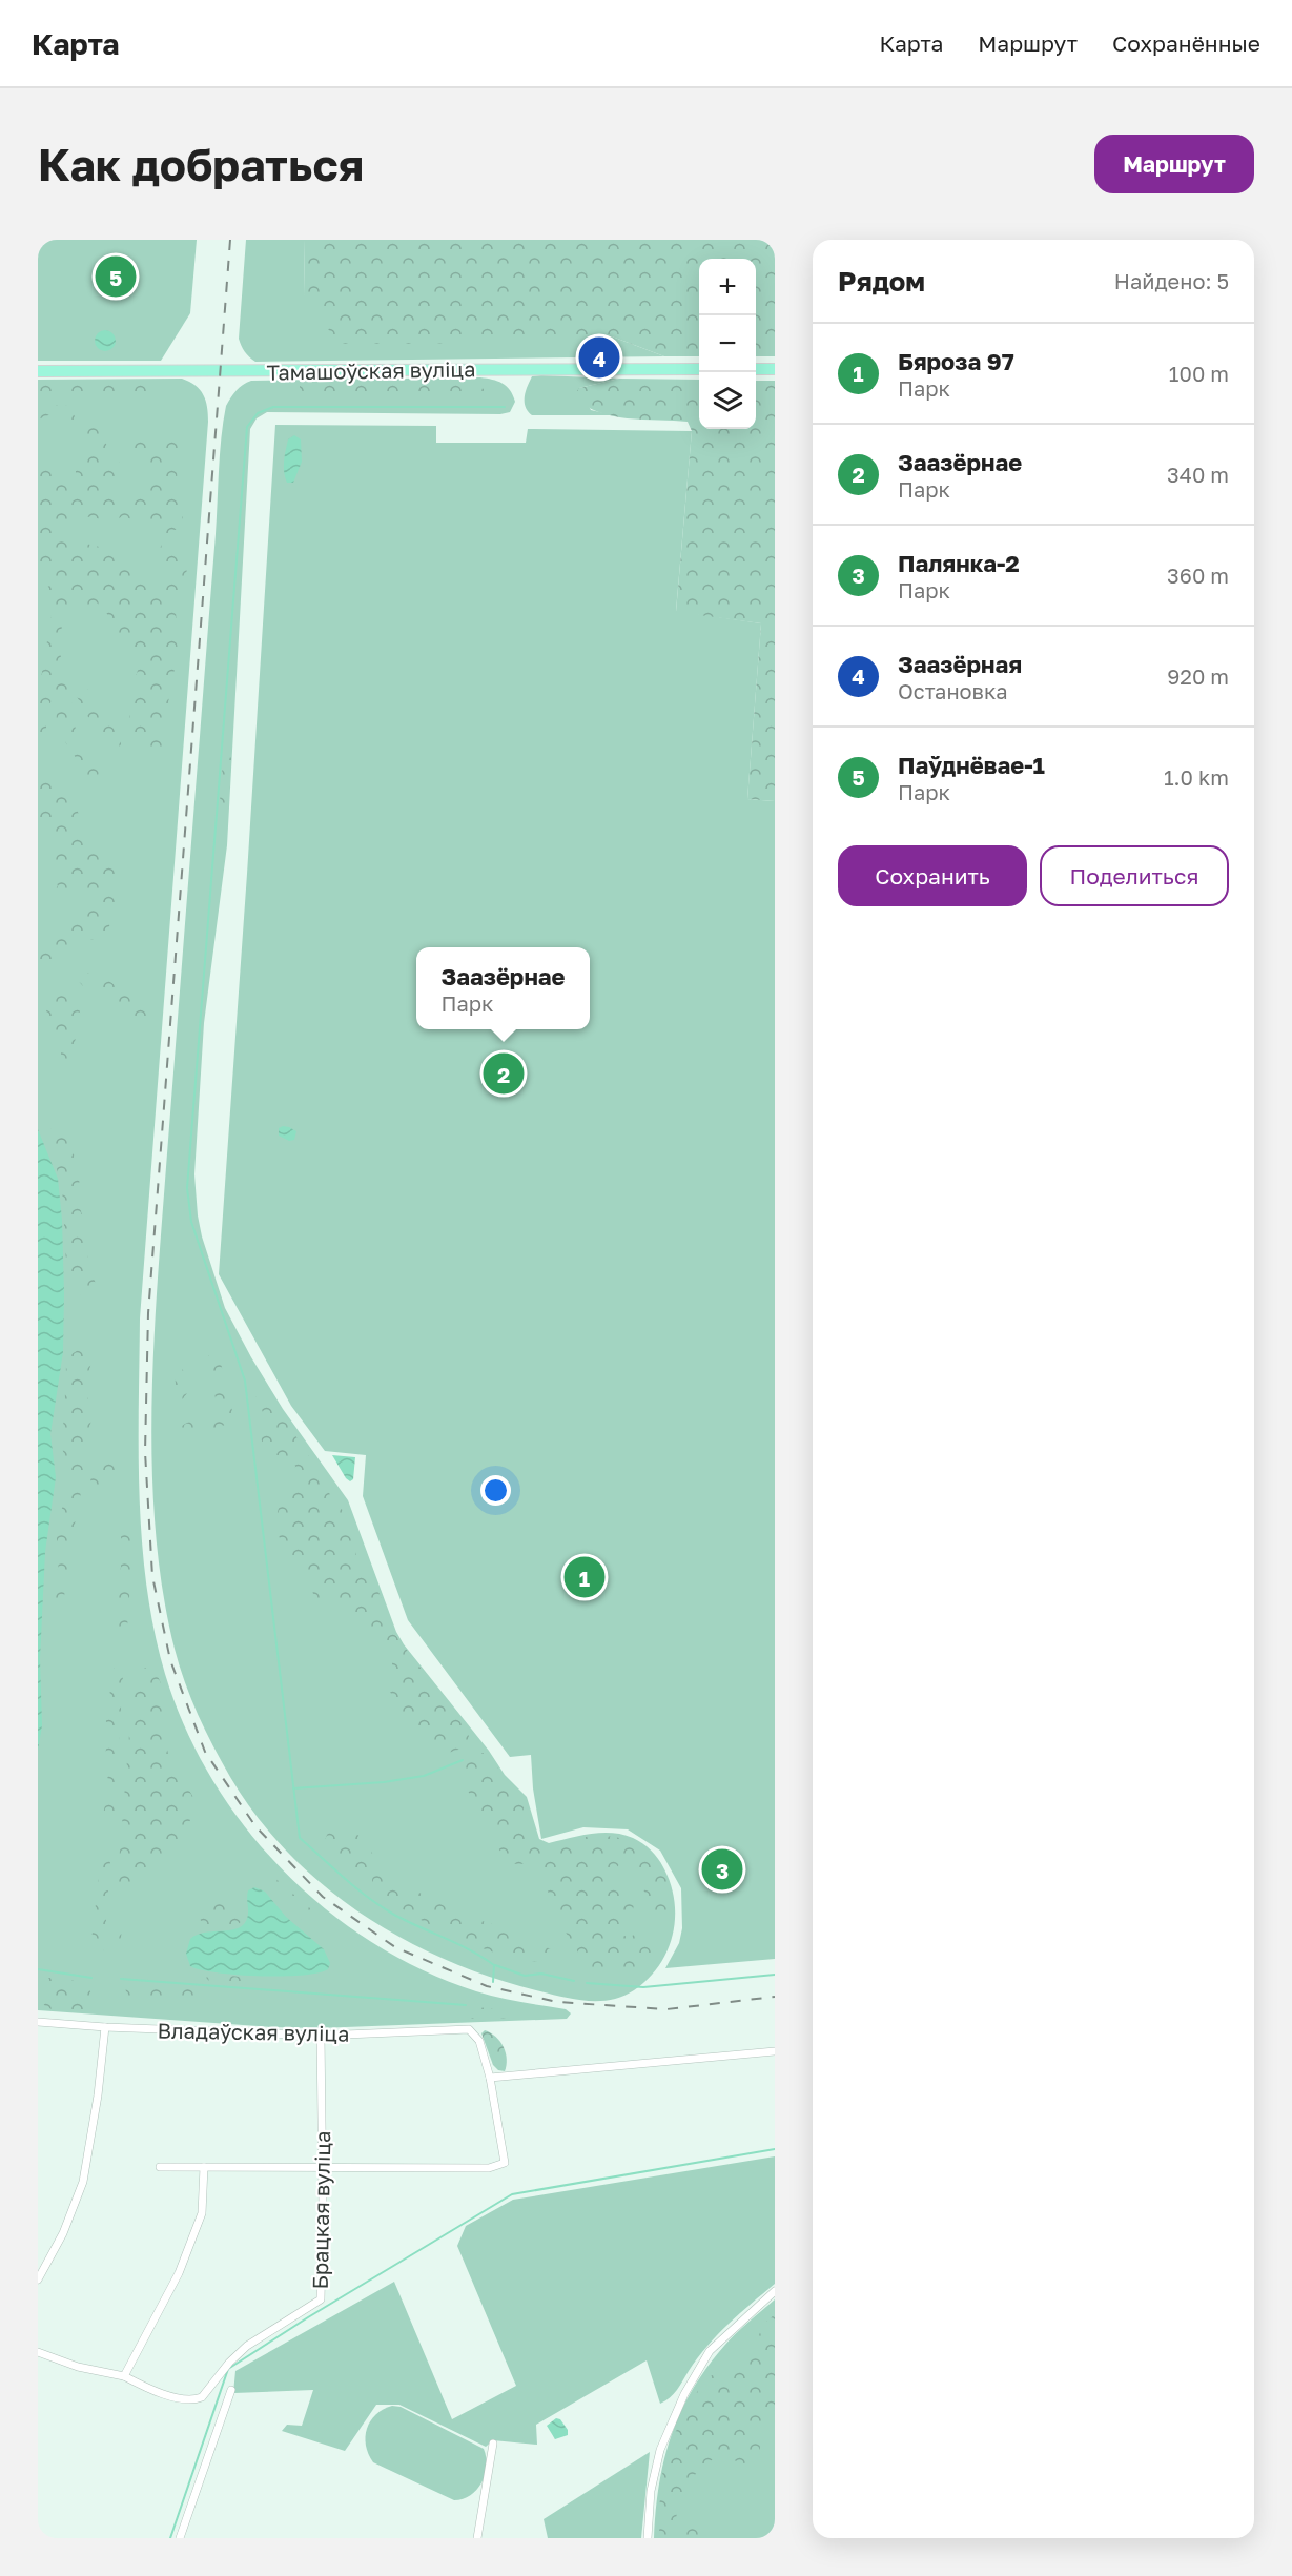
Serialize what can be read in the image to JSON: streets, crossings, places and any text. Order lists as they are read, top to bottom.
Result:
{
  "streets": {
    "main road": ["Тамашоўская вуліца"],
    "street": ["Владаўская вуліца", "Брацкая вуліца"]
  },
  "crossings": [
    ["Владаўская вуліца", "Брацкая вуліца"]
  ],
  "page": {
    "header": "Карта",
    "nav": ["Карта", "Маршрут", "Сохранённые"],
    "buttons": [
      "Маршрут",
      ["Сохранить", "Поделиться"]
    ],
    "title": "Как добраться",
    "heading": ["Рядом", "Найдено: 5"],
    "pins": [
      "5",
      "4",
      "2",
      "1",
      "3"
    ],
    "map_buttons": ["+", "−"],
    "list": [
      {
        "mark": "1",
        "name": "Бяроза 97",
        "note": "Парк",
        "value": "100 m"
      },
      {
        "mark": "2",
        "name": "Заазёрнае",
        "note": "Парк",
        "value": "340 m"
      },
      {
        "mark": "3",
        "name": "Палянка-2",
        "note": "Парк",
        "value": "360 m"
      },
      {
        "mark": "4",
        "name": "Заазёрная",
        "note": "Остановка",
        "value": "920 m"
      },
      {
        "mark": "5",
        "name": "Паўднёвае-1",
        "note": "Парк",
        "value": "1.0 km"
      }
    ],
    "popup": ["Заазёрнае", "Парк"]
  }
}
